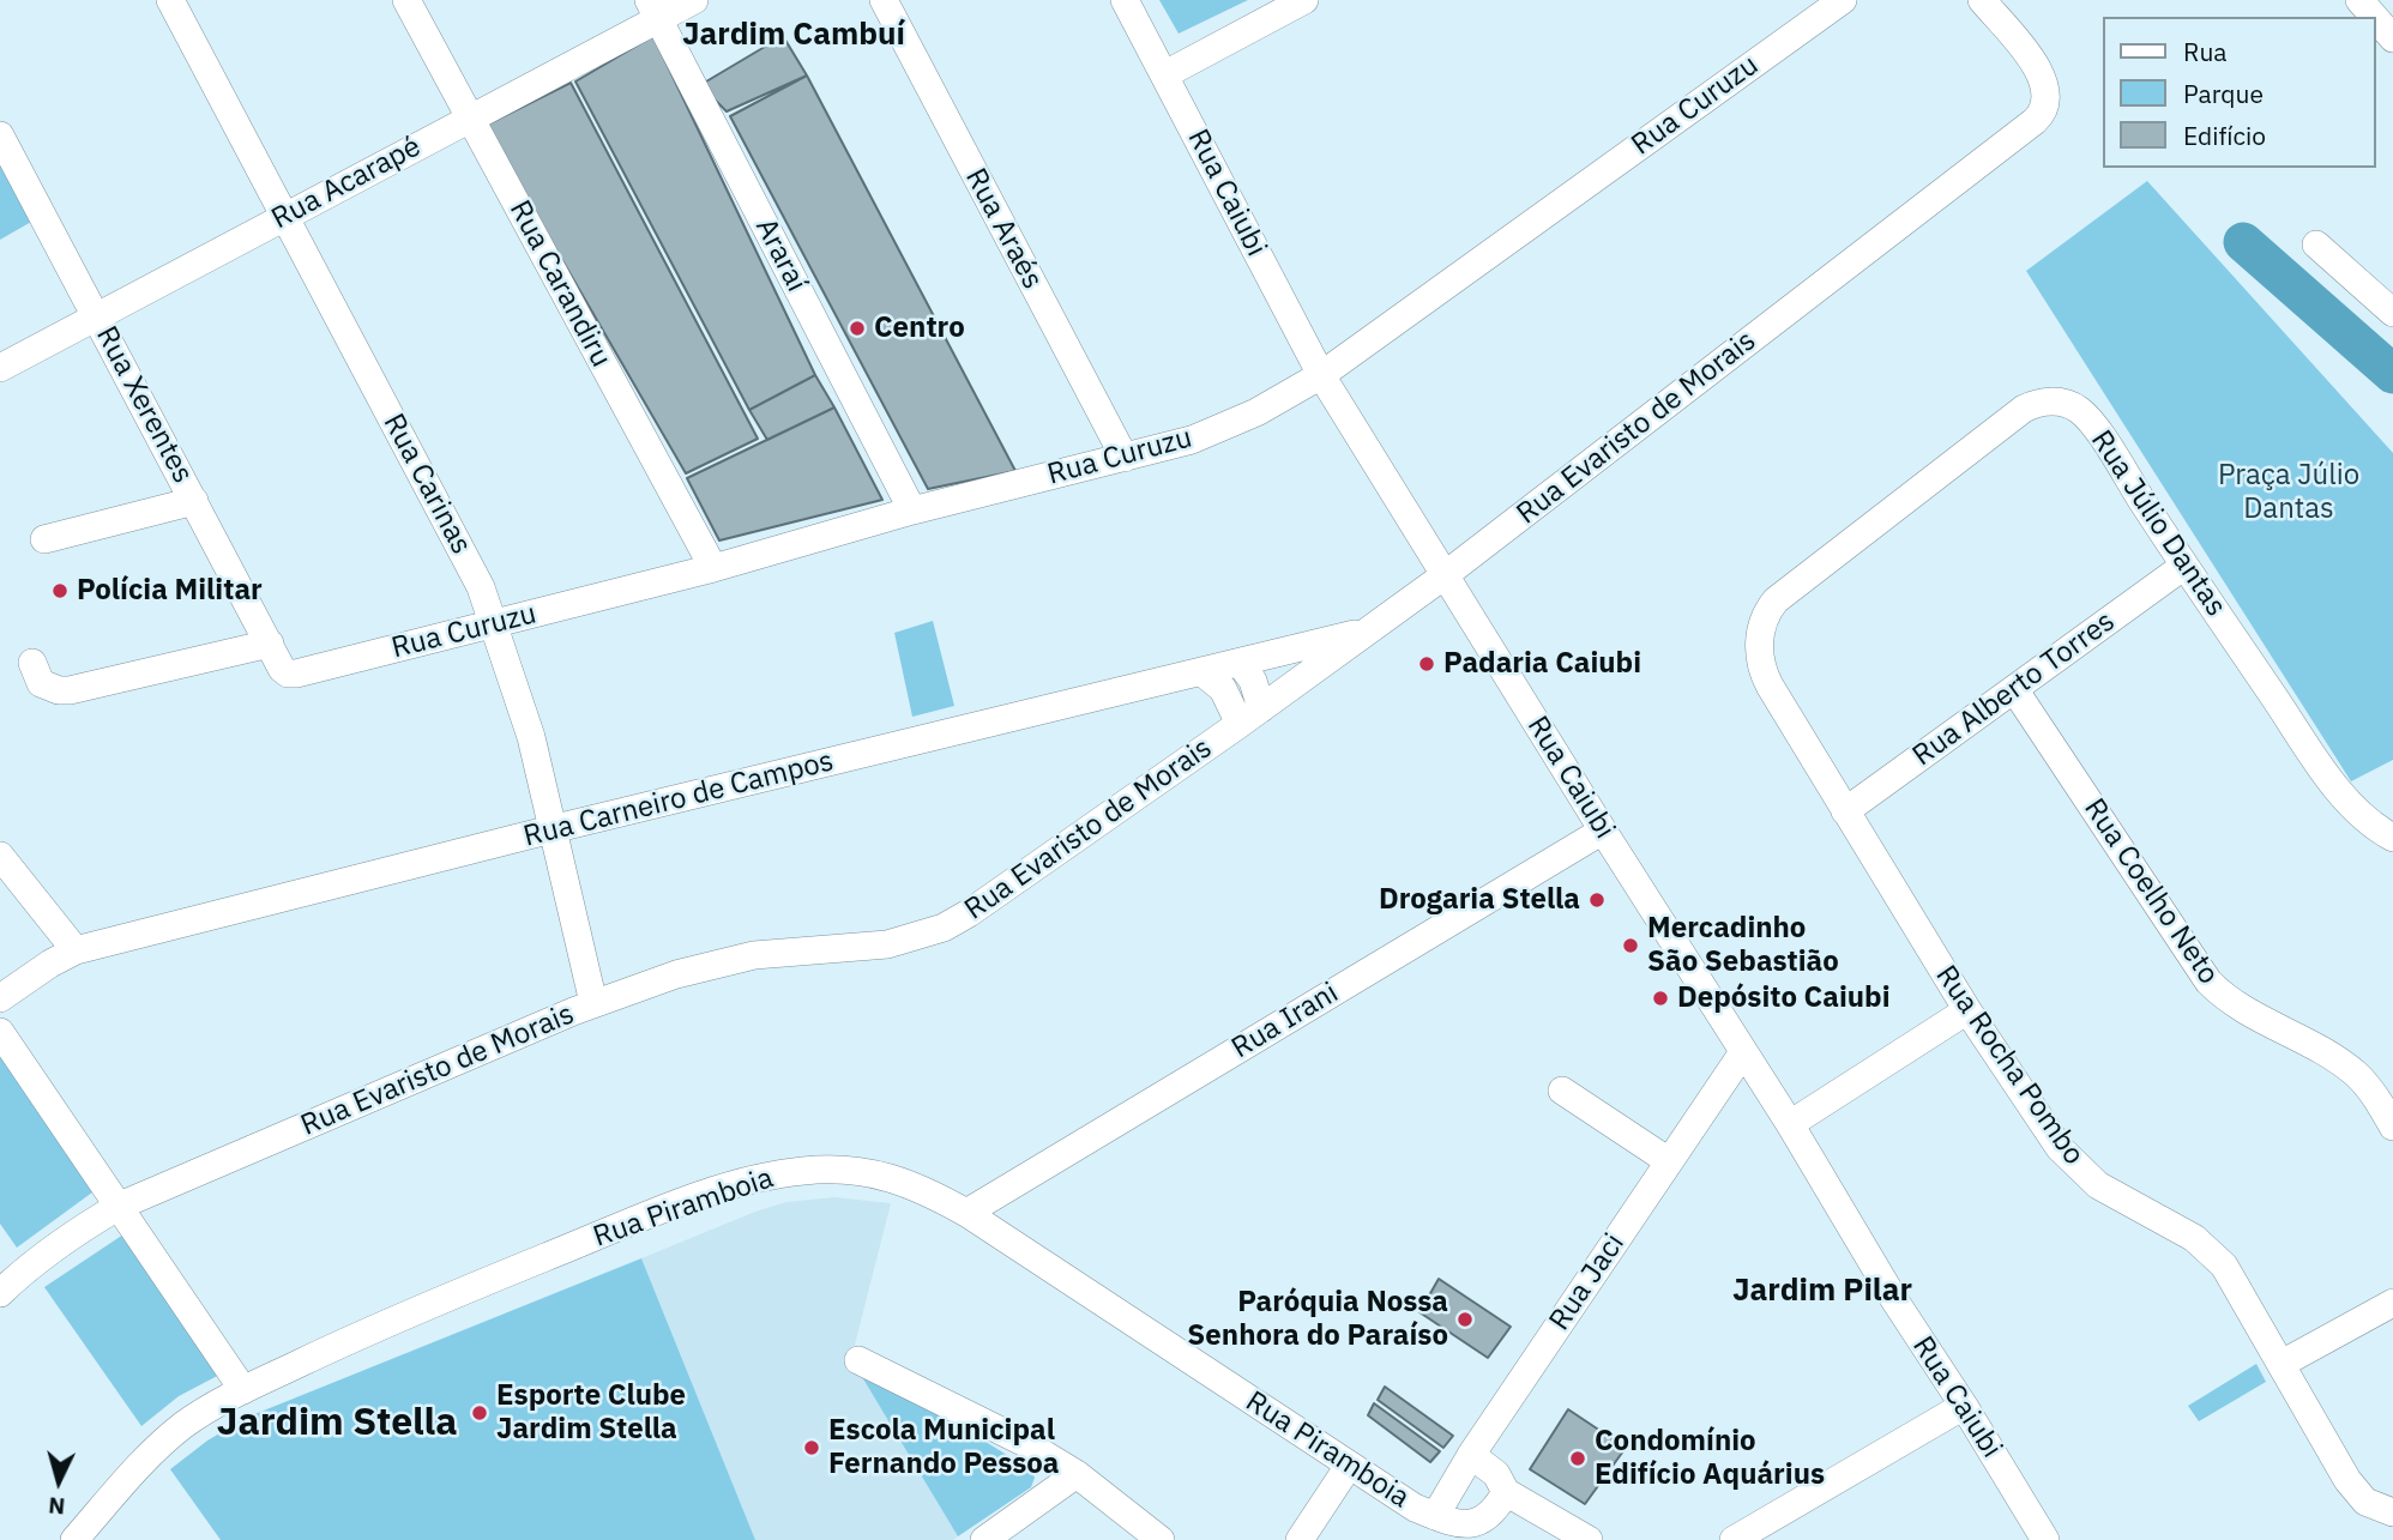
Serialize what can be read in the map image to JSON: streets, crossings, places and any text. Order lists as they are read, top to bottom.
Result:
{
  "streets": {
    "street": [
      "Rua Curuzu",
      "Rua Acarapé",
      "Rua Caiubi",
      "Rua Araés",
      "Araraí",
      "Rua Carandiru",
      "Rua Xerentes",
      "Rua Evaristo de Morais",
      "Rua Carinas",
      "Rua Júlio Dantas",
      "Rua Alberto Torres",
      "Rua Carneiro de Campos",
      "Rua Coelho Neto",
      "Rua Irani",
      "Rua Rocha Pombo",
      "Rua Piramboia",
      "Rua Jaci"
    ]
  },
  "crossings": [
    ["Rua Curuzu", "Rua Caiubi"],
    ["Rua Curuzu", "Rua Araés"],
    ["Rua Curuzu", "Araraí"],
    ["Rua Curuzu", "Rua Carandiru"],
    ["Rua Curuzu", "Rua Xerentes"],
    ["Rua Curuzu", "Rua Carinas"],
    ["Rua Acarapé", "Araraí"],
    ["Rua Acarapé", "Rua Carandiru"],
    ["Rua Acarapé", "Rua Xerentes"],
    ["Rua Acarapé", "Rua Carinas"],
    ["Rua Caiubi", "Rua Evaristo de Morais"],
    ["Rua Caiubi", "Rua Irani"],
    ["Rua Caiubi", "Rua Jaci"],
    ["Rua Evaristo de Morais", "Rua Carinas"],
    ["Rua Evaristo de Morais", "Rua Carneiro de Campos"],
    ["Rua Carinas", "Rua Carneiro de Campos"],
    ["Rua Júlio Dantas", "Rua Alberto Torres"],
    ["Rua Júlio Dantas", "Rua Rocha Pombo"],
    ["Rua Alberto Torres", "Rua Coelho Neto"],
    ["Rua Alberto Torres", "Rua Rocha Pombo"],
    ["Rua Irani", "Rua Piramboia"],
    ["Rua Piramboia", "Rua Jaci"]
  ],
  "districts": ["Jardim Cambuí", "Jardim Pilar", "Jardim Stella"],
  "parks": ["Praça Júlio Dantas"],
  "places": [
    "Centro",
    "Polícia Militar",
    "Padaria Caiubi",
    "Drogaria Stella",
    "Mercadinho São Sebastião",
    "Depósito Caiubi",
    "Paróquia Nossa Senhora do Paraíso",
    "Esporte Clube Jardim Stella",
    "Escola Municipal Fernando Pessoa",
    "Condomínio Edifício Aquárius"
  ],
  "legend": ["Rua", "Parque", "Edifício"],
  "north": "bottom"
}
